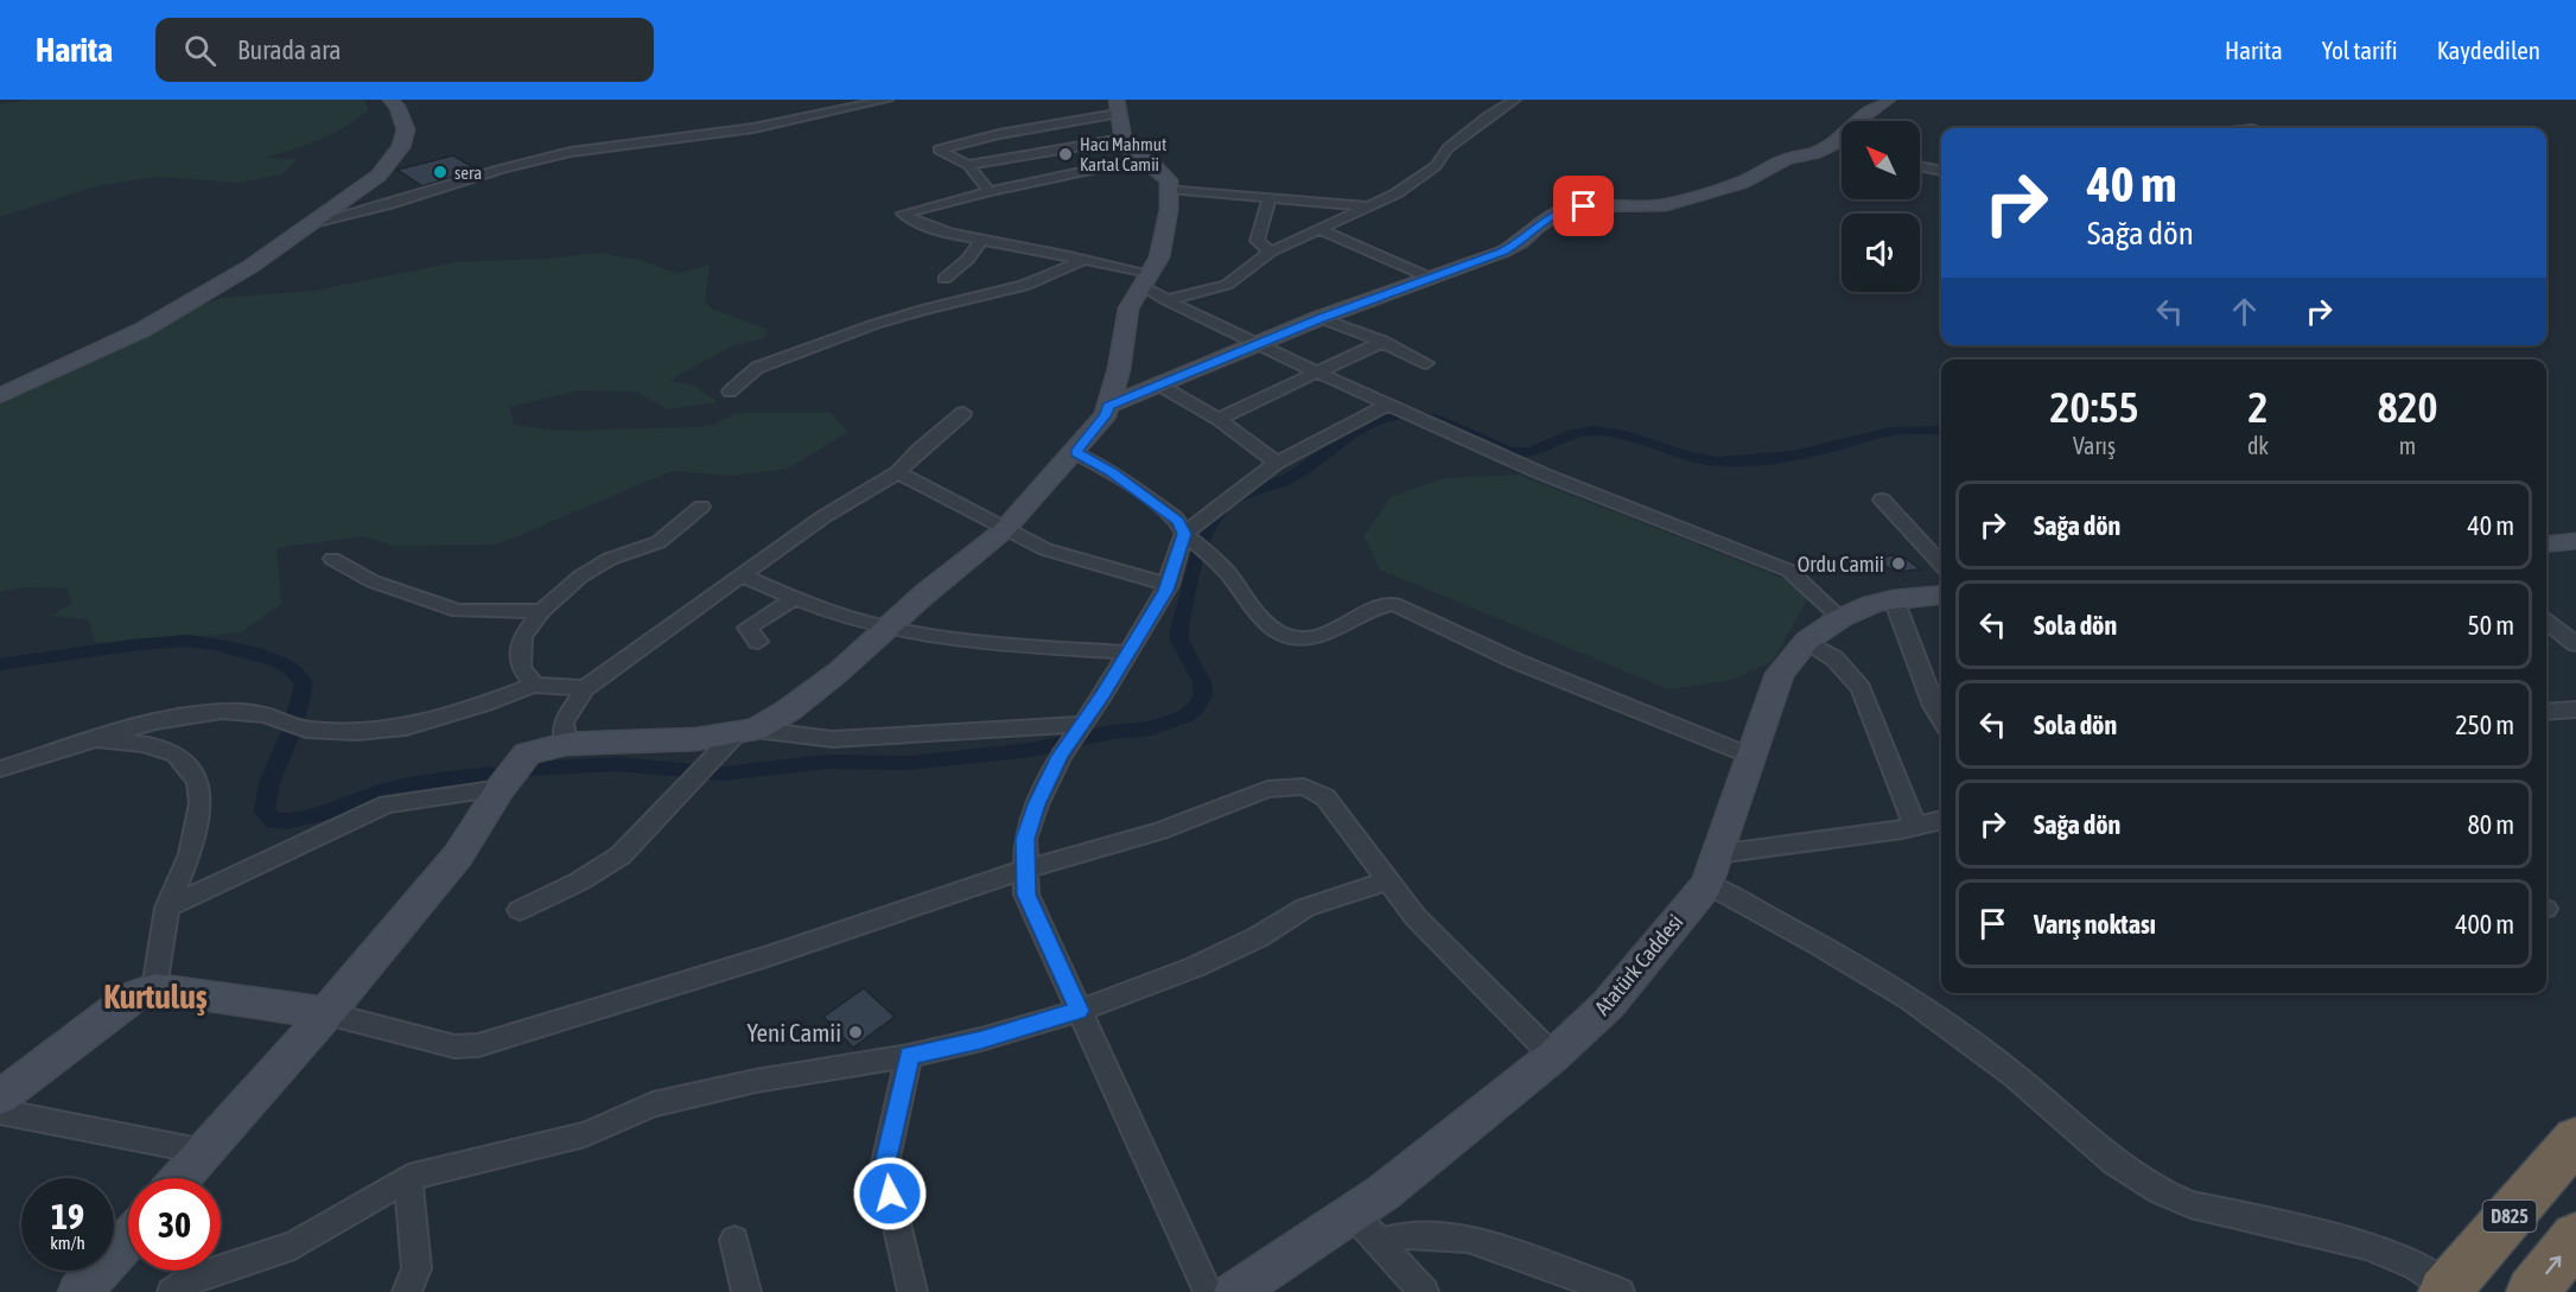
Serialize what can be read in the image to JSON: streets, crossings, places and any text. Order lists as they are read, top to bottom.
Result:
{
  "streets": {
    "highway": ["D825"],
    "street": ["Atatürk Caddesi"]
  },
  "districts": ["Kurtuluş"],
  "places": [
    "Hacı Mahmut Kartal Camii",
    "sera",
    "Ordu Camii",
    "Yeni Camii"
  ],
  "north": "top left",
  "page": {
    "header": "Harita",
    "search": "Burada ara",
    "nav": ["Harita", "Yol tarifi", "Kaydedilen"],
    "turn": ["40 m", "Sağa dön"],
    "eta": [
      "20:55",
      "Varış",
      "2",
      "dk",
      "820",
      "m"
    ],
    "list": [
      {
        "name": "Sağa dön",
        "value": "40 m"
      },
      {
        "name": "Sola dön",
        "value": "50 m"
      },
      {
        "name": "Sola dön",
        "value": "250 m"
      },
      {
        "name": "Sağa dön",
        "value": "80 m"
      },
      {
        "name": "Varış noktası",
        "value": "400 m"
      }
    ],
    "speed": "19 km/h",
    "limit": "30"
  }
}
